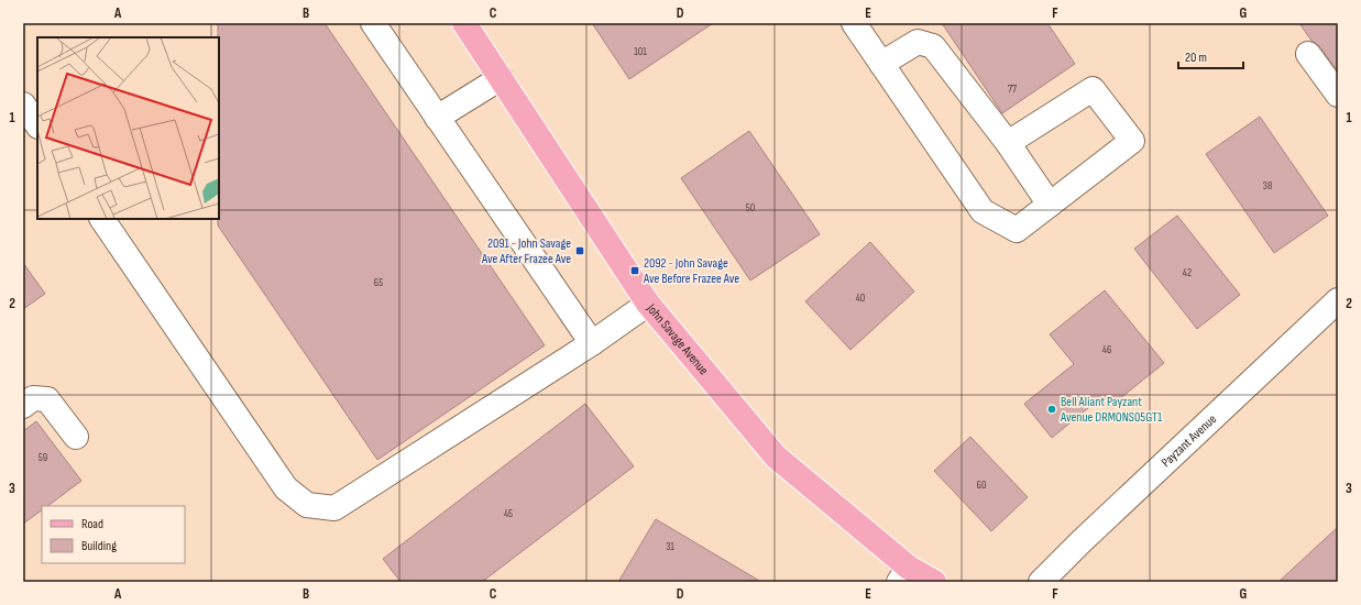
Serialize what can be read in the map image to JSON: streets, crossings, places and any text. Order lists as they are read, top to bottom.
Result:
{
  "streets": {
    "main road": ["John Savage Avenue"],
    "street": ["Payzant Avenue"]
  },
  "places": {
    "transit": ["2091 - John Savage Ave After Frazee Ave", "2092 - John Savage Ave Before Frazee Ave"],
    "other": ["Bell Aliant Payzant Avenue DRMONS05GT1"]
  },
  "house_numbers": [
    "101",
    "77",
    "38",
    "50",
    "42",
    "65",
    "40",
    "46",
    "59",
    "60",
    "45",
    "31"
  ],
  "legend": ["Road", "Building"],
  "scale_bar": "20 m",
  "grid": {
    "columns": [
      "A",
      "B",
      "C",
      "D",
      "E",
      "F",
      "G"
    ],
    "rows": ["1", "2", "3"]
  }
}
